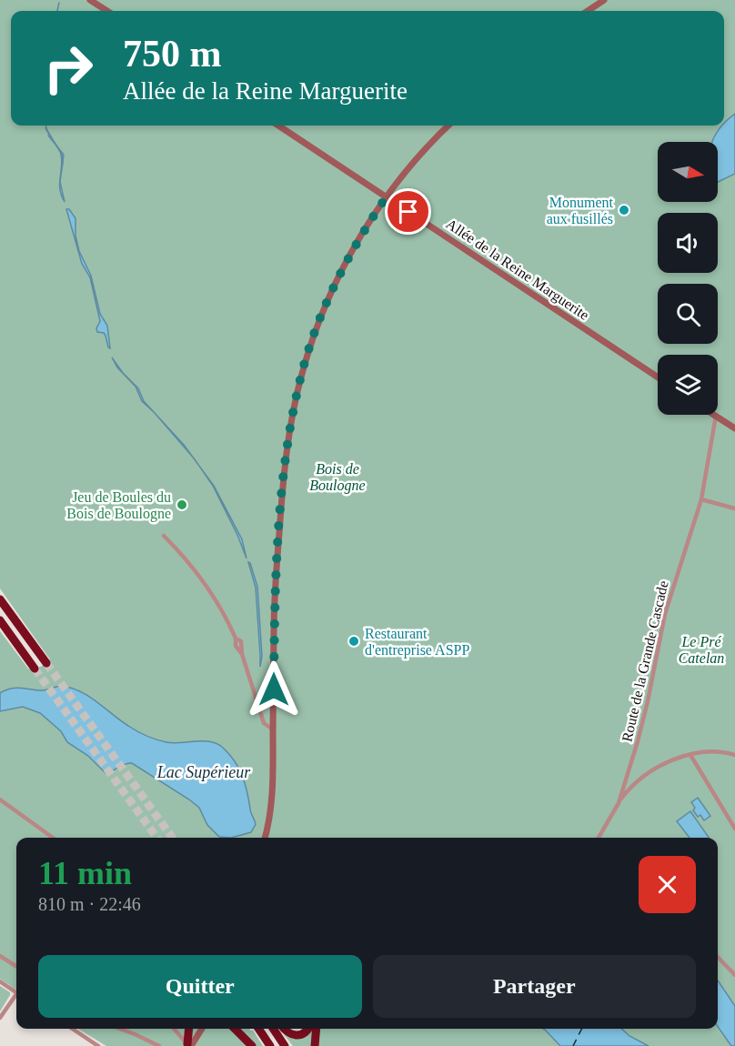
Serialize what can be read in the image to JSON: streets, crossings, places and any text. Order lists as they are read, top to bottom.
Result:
{
  "streets": {
    "main road": ["Allée de la Reine Marguerite"],
    "street": ["Route de la Grande Cascade"]
  },
  "water": ["Lac Supérieur"],
  "parks": ["Bois de Boulogne", "Le Pré Catelan"],
  "places": ["Monument aux fusillés", "Jeu de Boules du Bois de Boulogne", "Restaurant d'entreprise ASPP"],
  "north": "right",
  "page": {
    "turn": ["750 m", "Allée de la Reine Marguerite"],
    "heading": ["11 min", "810 m · 22:46"],
    "buttons": ["Quitter", "Partager"]
  }
}
